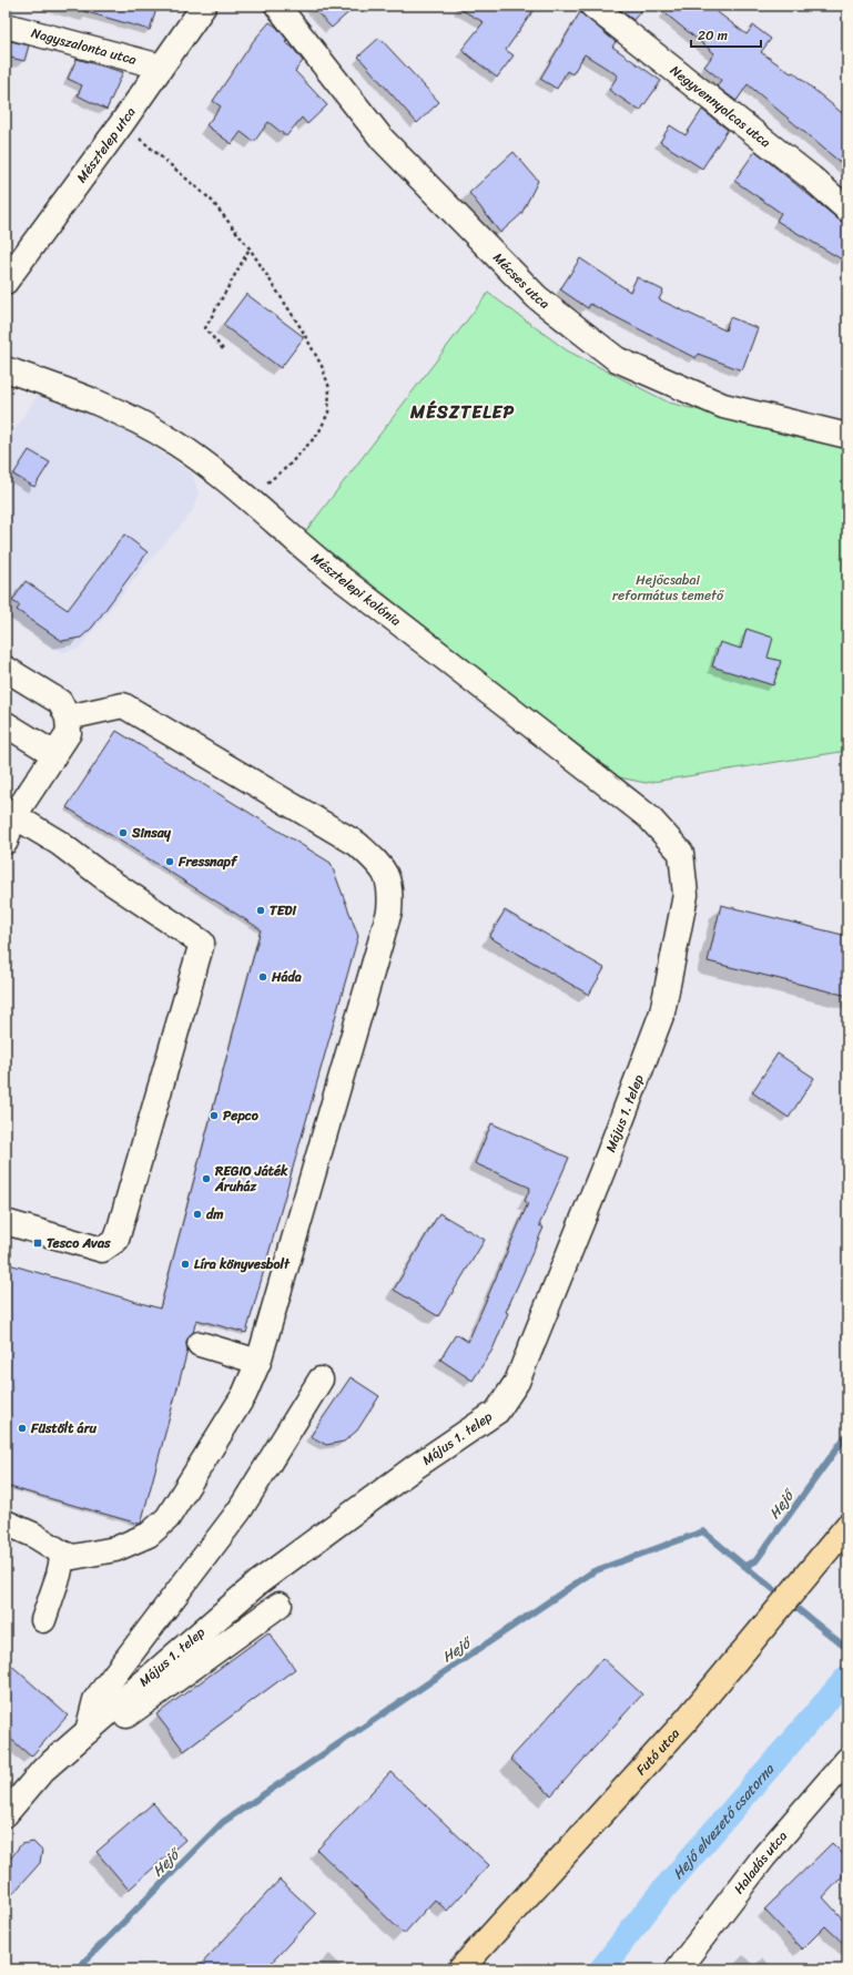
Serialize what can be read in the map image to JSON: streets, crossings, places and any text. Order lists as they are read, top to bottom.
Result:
{
  "streets": {
    "main road": ["Futó utca"],
    "street": [
      "Nagyszalonta utca",
      "Negyvennyolcas utca",
      "Mésztelep utca",
      "Mécses utca",
      "Mésztelepi kolónia",
      "Május 1. telep",
      "Haladás utca"
    ]
  },
  "crossings": [
    ["Nagyszalonta utca", "Mésztelep utca"],
    ["Mésztelepi kolónia", "Május 1. telep"]
  ],
  "districts": ["MÉSZTELEP"],
  "water": ["Hejő", "Hejő elvezető csatorna"],
  "parks": ["Hejőcsabai református temető"],
  "places": {
    "other": [
      "Sinsay",
      "Fressnapf",
      "TEDi",
      "Háda",
      "Pepco",
      "REGIO Játék Áruház",
      "dm",
      "Líra könyvesbolt",
      "Füstölt áru"
    ],
    "transit": ["Tesco Avas"]
  },
  "scale_bar": "20 m"
}
